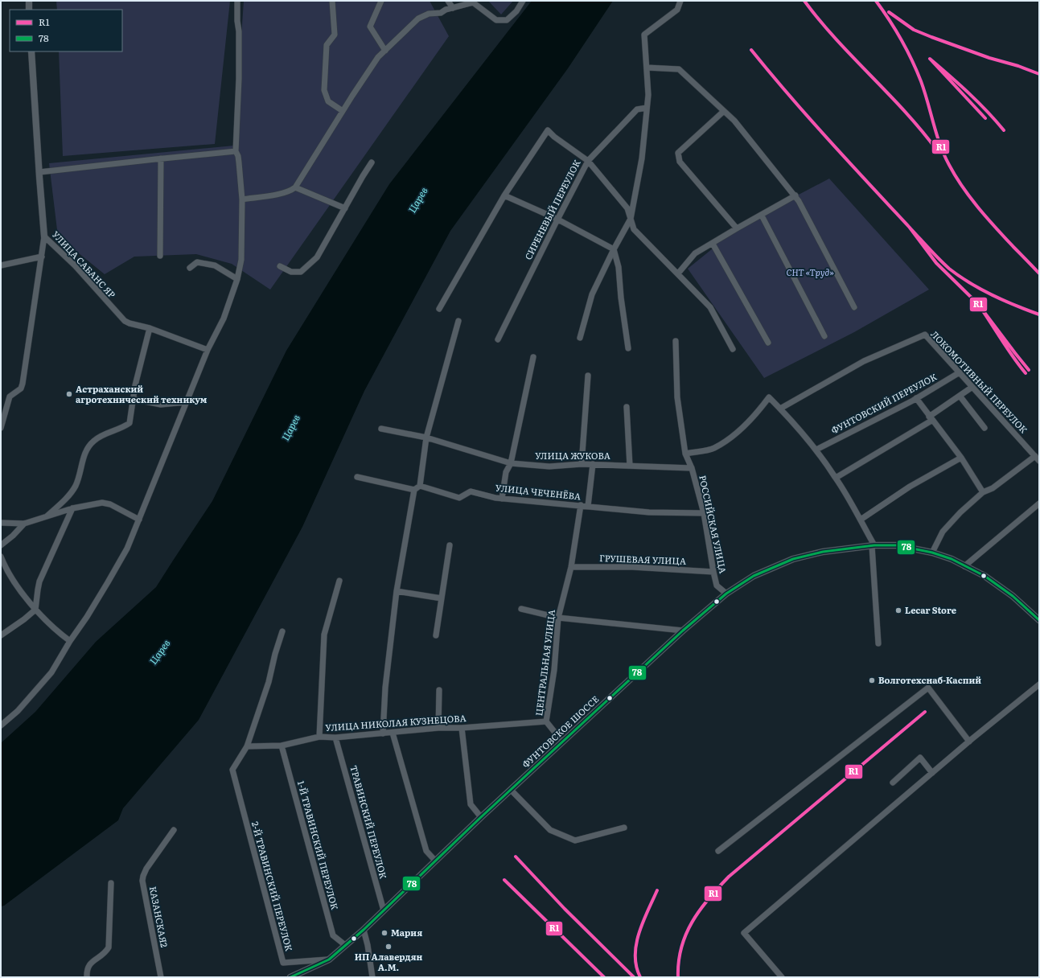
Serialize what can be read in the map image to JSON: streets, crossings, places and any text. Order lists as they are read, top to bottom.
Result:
{
  "streets": {
    "street": [
      "СИРЕНЕВЫЙ ПЕРЕУЛОК",
      "УЛИЦА САБАНС ЯР",
      "ЛОКОМОТИВНЫЙ ПЕРЕУЛОК",
      "ФУНТОВСКИЙ ПЕРЕУЛОК",
      "УЛИЦА ЖУКОВА",
      "УЛИЦА ЧЕЧЕНЁВА",
      "РОССИЙСКАЯ УЛИЦА",
      "ГРУШЕВАЯ УЛИЦА",
      "ЦЕНТРАЛЬНАЯ УЛИЦА",
      "УЛИЦА НИКОЛАЯ КУЗНЕЦОВА",
      "ФУНТОВСКОЕ ШОССЕ",
      "ТРАВИНСКИЙ ПЕРЕУЛОК",
      "1-Й ТРАВИНСКИЙ ПЕРЕУЛОК",
      "2-Й ТРАВИНСКИЙ ПЕРЕУЛОК",
      "КАЗАНСКАЯ2"
    ]
  },
  "crossings": [
    ["ЛОКОМОТИВНЫЙ ПЕРЕУЛОК", "ФУНТОВСКИЙ ПЕРЕУЛОК"],
    ["УЛИЦА ЖУКОВА", "РОССИЙСКАЯ УЛИЦА"],
    ["УЛИЦА ЧЕЧЕНЁВА", "РОССИЙСКАЯ УЛИЦА"],
    ["УЛИЦА ЧЕЧЕНЁВА", "ЦЕНТРАЛЬНАЯ УЛИЦА"],
    ["РОССИЙСКАЯ УЛИЦА", "ГРУШЕВАЯ УЛИЦА"],
    ["РОССИЙСКАЯ УЛИЦА", "ФУНТОВСКОЕ ШОССЕ"],
    ["ГРУШЕВАЯ УЛИЦА", "ЦЕНТРАЛЬНАЯ УЛИЦА"],
    ["ЦЕНТРАЛЬНАЯ УЛИЦА", "УЛИЦА НИКОЛАЯ КУЗНЕЦОВА"],
    ["ЦЕНТРАЛЬНАЯ УЛИЦА", "ФУНТОВСКОЕ ШОССЕ"],
    ["УЛИЦА НИКОЛАЯ КУЗНЕЦОВА", "ТРАВИНСКИЙ ПЕРЕУЛОК"],
    ["УЛИЦА НИКОЛАЯ КУЗНЕЦОВА", "1-Й ТРАВИНСКИЙ ПЕРЕУЛОК"],
    ["УЛИЦА НИКОЛАЯ КУЗНЕЦОВА", "2-Й ТРАВИНСКИЙ ПЕРЕУЛОК"],
    ["ФУНТОВСКОЕ ШОССЕ", "ТРАВИНСКИЙ ПЕРЕУЛОК"],
    ["ФУНТОВСКОЕ ШОССЕ", "1-Й ТРАВИНСКИЙ ПЕРЕУЛОК"],
    ["ФУНТОВСКОЕ ШОССЕ", "2-Й ТРАВИНСКИЙ ПЕРЕУЛОК"]
  ],
  "water": ["Царев"],
  "parks": ["СНТ «Труд»"],
  "places": [
    "Астраханский агротехнический техникум",
    "Lecar Store",
    "Волготехснаб-Каспий",
    "Мария",
    "ИП Алавердян А.М."
  ],
  "lines": ["transit line R1", "transit line 78"],
  "legend": ["R1", "78"]
}
